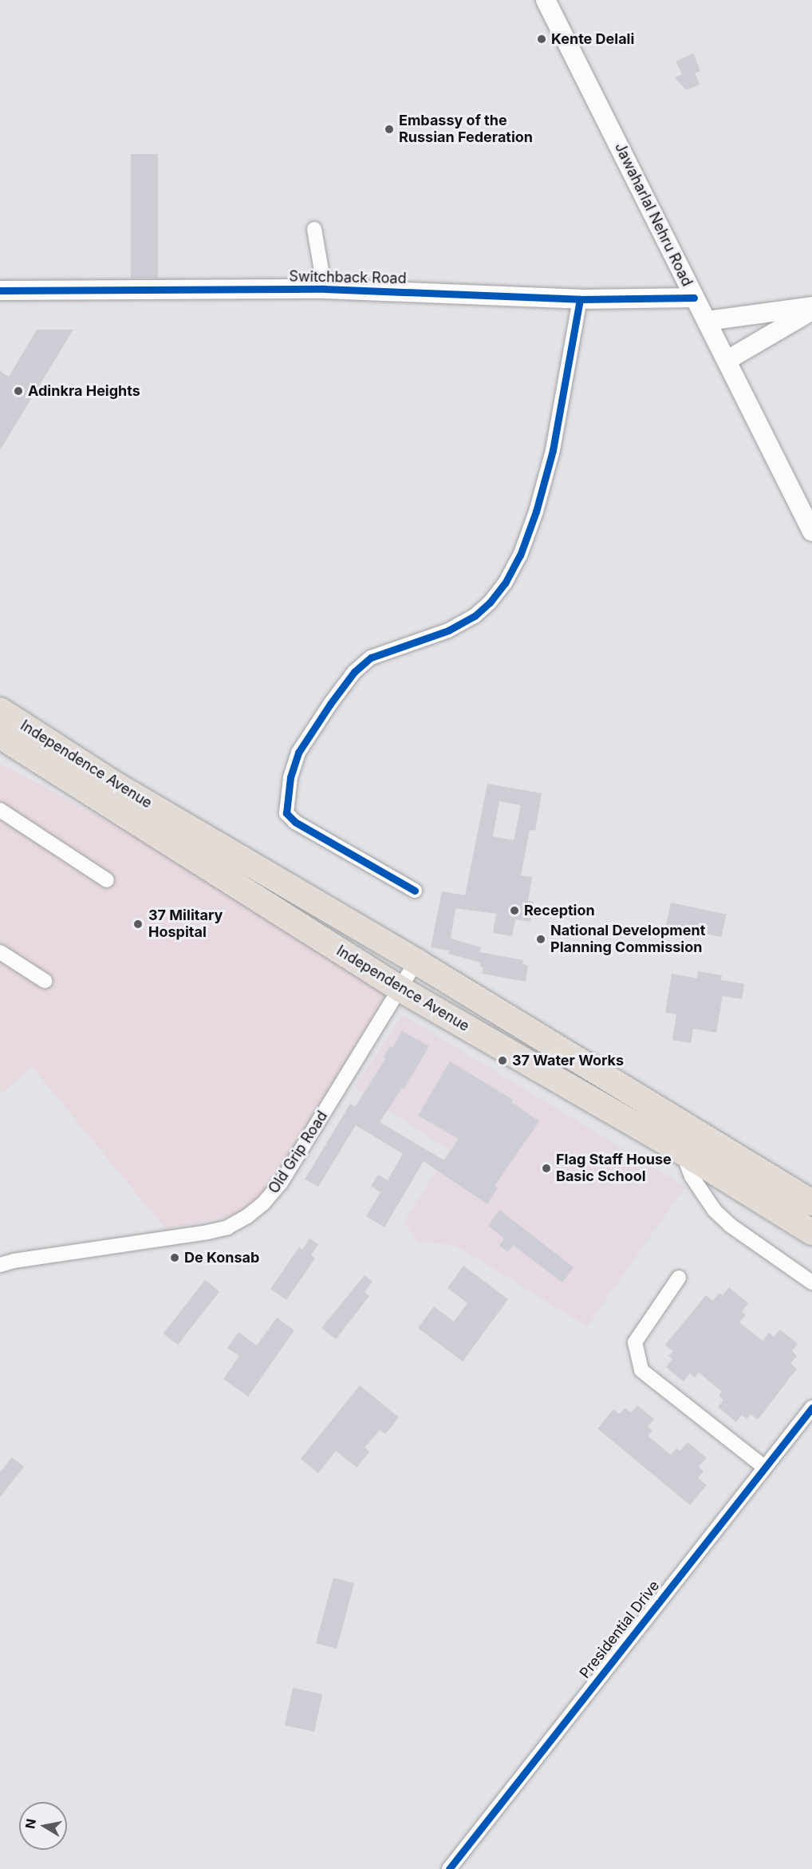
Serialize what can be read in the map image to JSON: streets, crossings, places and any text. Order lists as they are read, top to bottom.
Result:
{
  "streets": {
    "highway": ["Independence Avenue"],
    "street": [
      "Jawaharlal Nehru Road",
      "Switchback Road",
      "Old Grip Road",
      "Presidential Drive"
    ]
  },
  "crossings": [
    ["Jawaharlal Nehru Road", "Switchback Road"],
    ["Independence Avenue", "Old Grip Road"]
  ],
  "places": [
    "Kente Delali",
    "Embassy of the Russian Federation",
    "Adinkra Heights",
    "Reception",
    "37 Military Hospital",
    "National Development Planning Commission",
    "37 Water Works",
    "Flag Staff House Basic School",
    "De Konsab"
  ],
  "north": "left"
}
